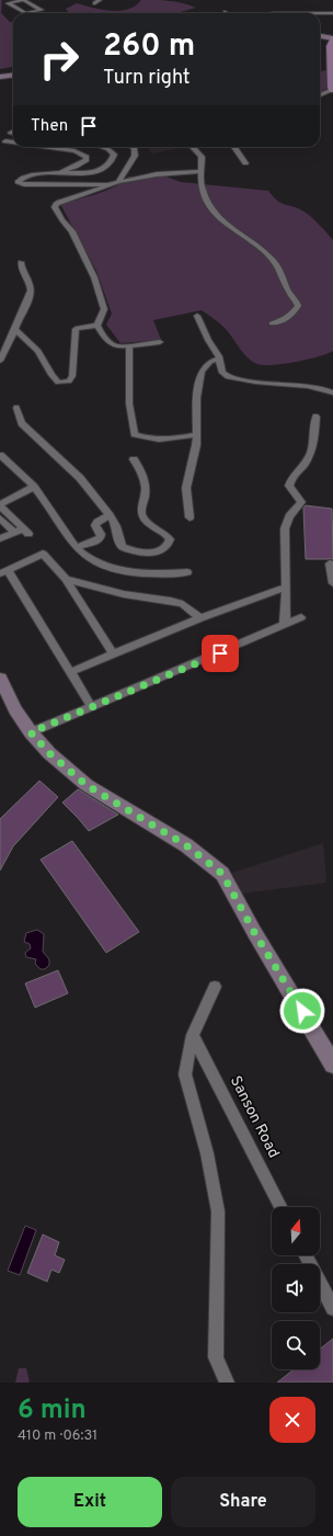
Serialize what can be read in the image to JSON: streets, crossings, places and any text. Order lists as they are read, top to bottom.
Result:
{
  "streets": {
    "street": ["Sanson Road"]
  },
  "north": "top",
  "page": {
    "turn": ["260 m", "Turn right"],
    "then": "Then",
    "heading": ["6 min", "410 m · 06:31"],
    "buttons": ["Exit", "Share"]
  }
}
